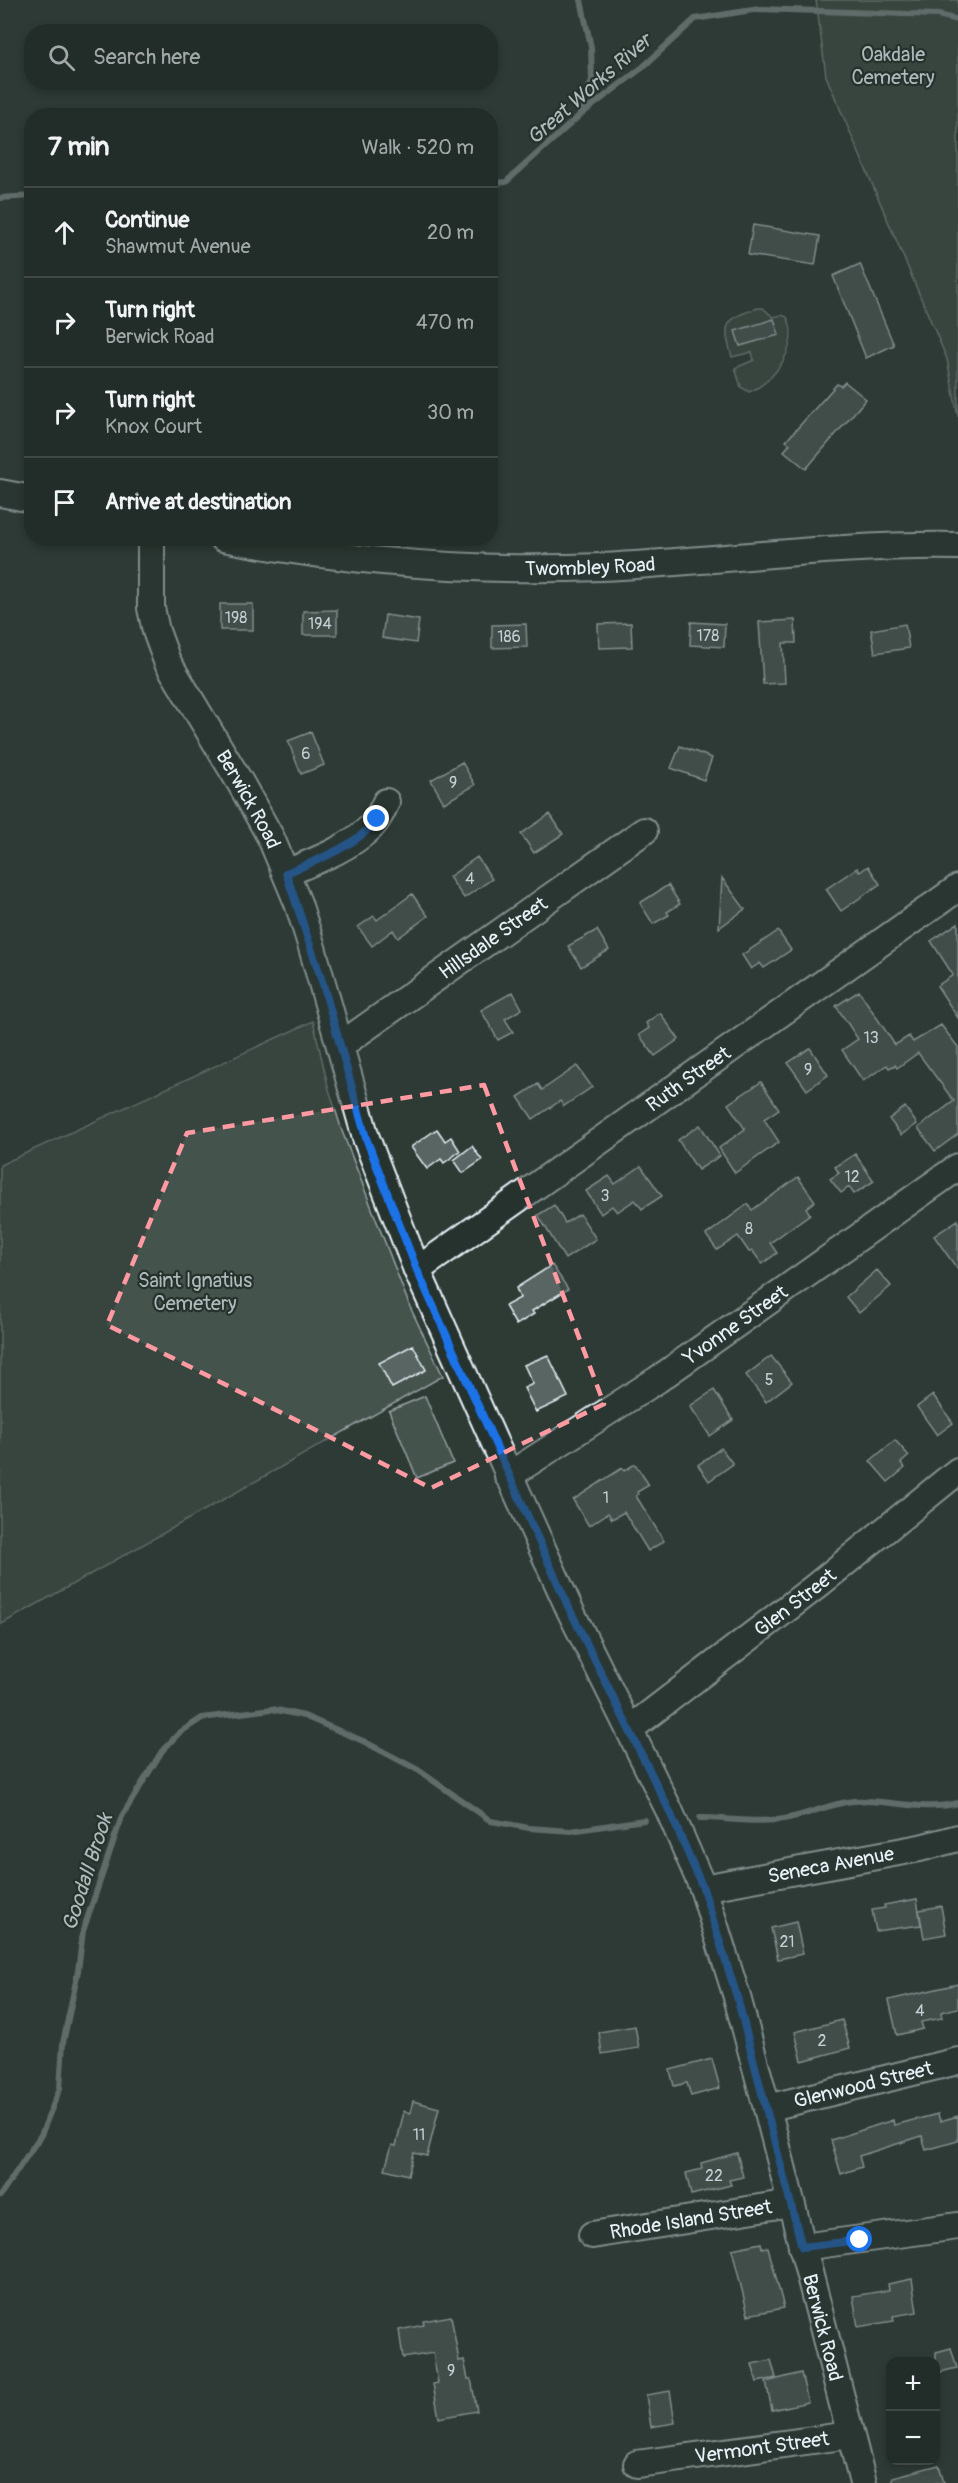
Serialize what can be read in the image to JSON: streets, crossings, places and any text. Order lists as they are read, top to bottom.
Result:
{
  "streets": {
    "street": [
      "Twombley Road",
      "Berwick Road",
      "Hillsdale Street",
      "Ruth Street",
      "Yvonne Street",
      "Glen Street",
      "Seneca Avenue",
      "Glenwood Street",
      "Rhode Island Street",
      "Vermont Street"
    ]
  },
  "crossings": [
    ["Berwick Road", "Hillsdale Street"],
    ["Berwick Road", "Ruth Street"],
    ["Berwick Road", "Yvonne Street"],
    ["Berwick Road", "Glen Street"],
    ["Berwick Road", "Seneca Avenue"],
    ["Berwick Road", "Glenwood Street"],
    ["Berwick Road", "Rhode Island Street"],
    ["Berwick Road", "Vermont Street"]
  ],
  "water": ["Great Works River", "Goodall Brook"],
  "parks": ["Oakdale Cemetery", "Saint Ignatius Cemetery"],
  "house_numbers": [
    "198",
    "194",
    "178",
    "186",
    "6",
    "9",
    "4",
    "13",
    "9",
    "12",
    "3",
    "8",
    "5",
    "1",
    "21",
    "4",
    "2",
    "11",
    "22",
    "9"
  ],
  "page": {
    "search": "Search here",
    "heading": ["7 min", "Walk · 520 m"],
    "list": [
      ["Continue", "Shawmut Avenue", "20 m"],
      ["Turn right", "Berwick Road", "470 m"],
      ["Turn right", "Knox Court", "30 m"],
      "Arrive at destination"
    ],
    "map_buttons": ["+", "−"]
  }
}
